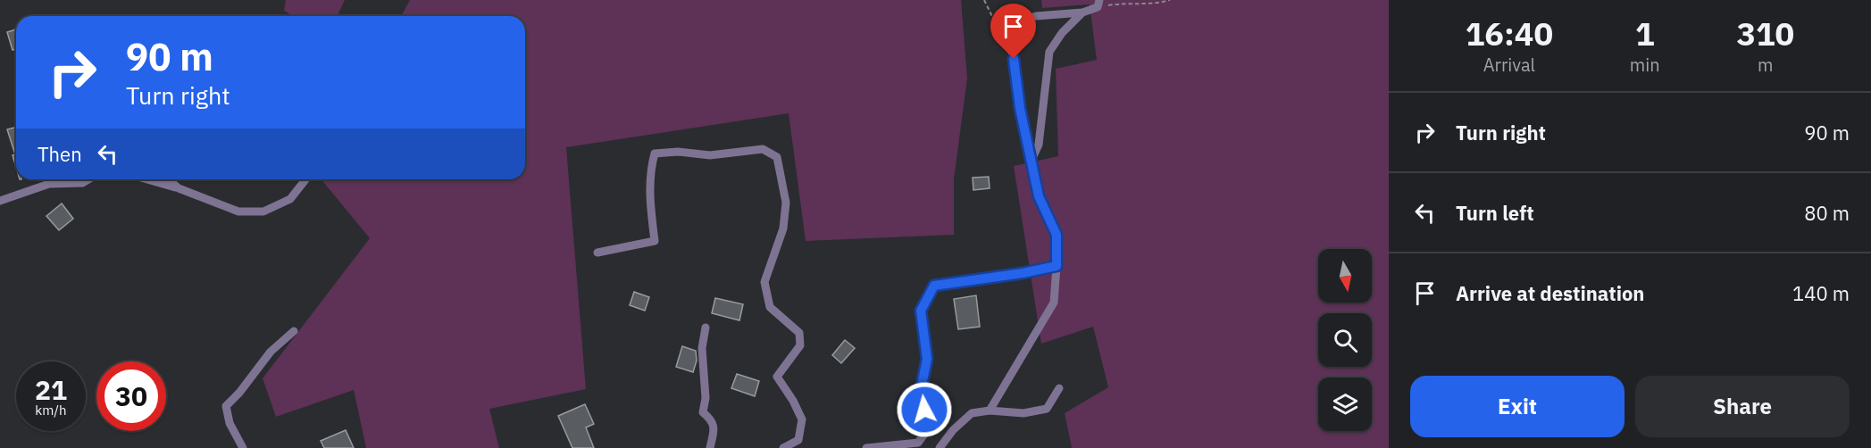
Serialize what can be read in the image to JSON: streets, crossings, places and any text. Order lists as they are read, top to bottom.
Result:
{
  "north": "bottom",
  "page": {
    "eta": [
      "16:40",
      "Arrival",
      "1",
      "min",
      "310",
      "m"
    ],
    "turn": ["90 m", "Turn right"],
    "list": [
      {
        "name": "Turn right",
        "value": "90 m"
      },
      {
        "name": "Turn left",
        "value": "80 m"
      },
      {
        "name": "Arrive at destination",
        "value": "140 m"
      }
    ],
    "then": "Then",
    "speed": "21 km/h",
    "limit": "30",
    "buttons": ["Exit", "Share"]
  }
}
